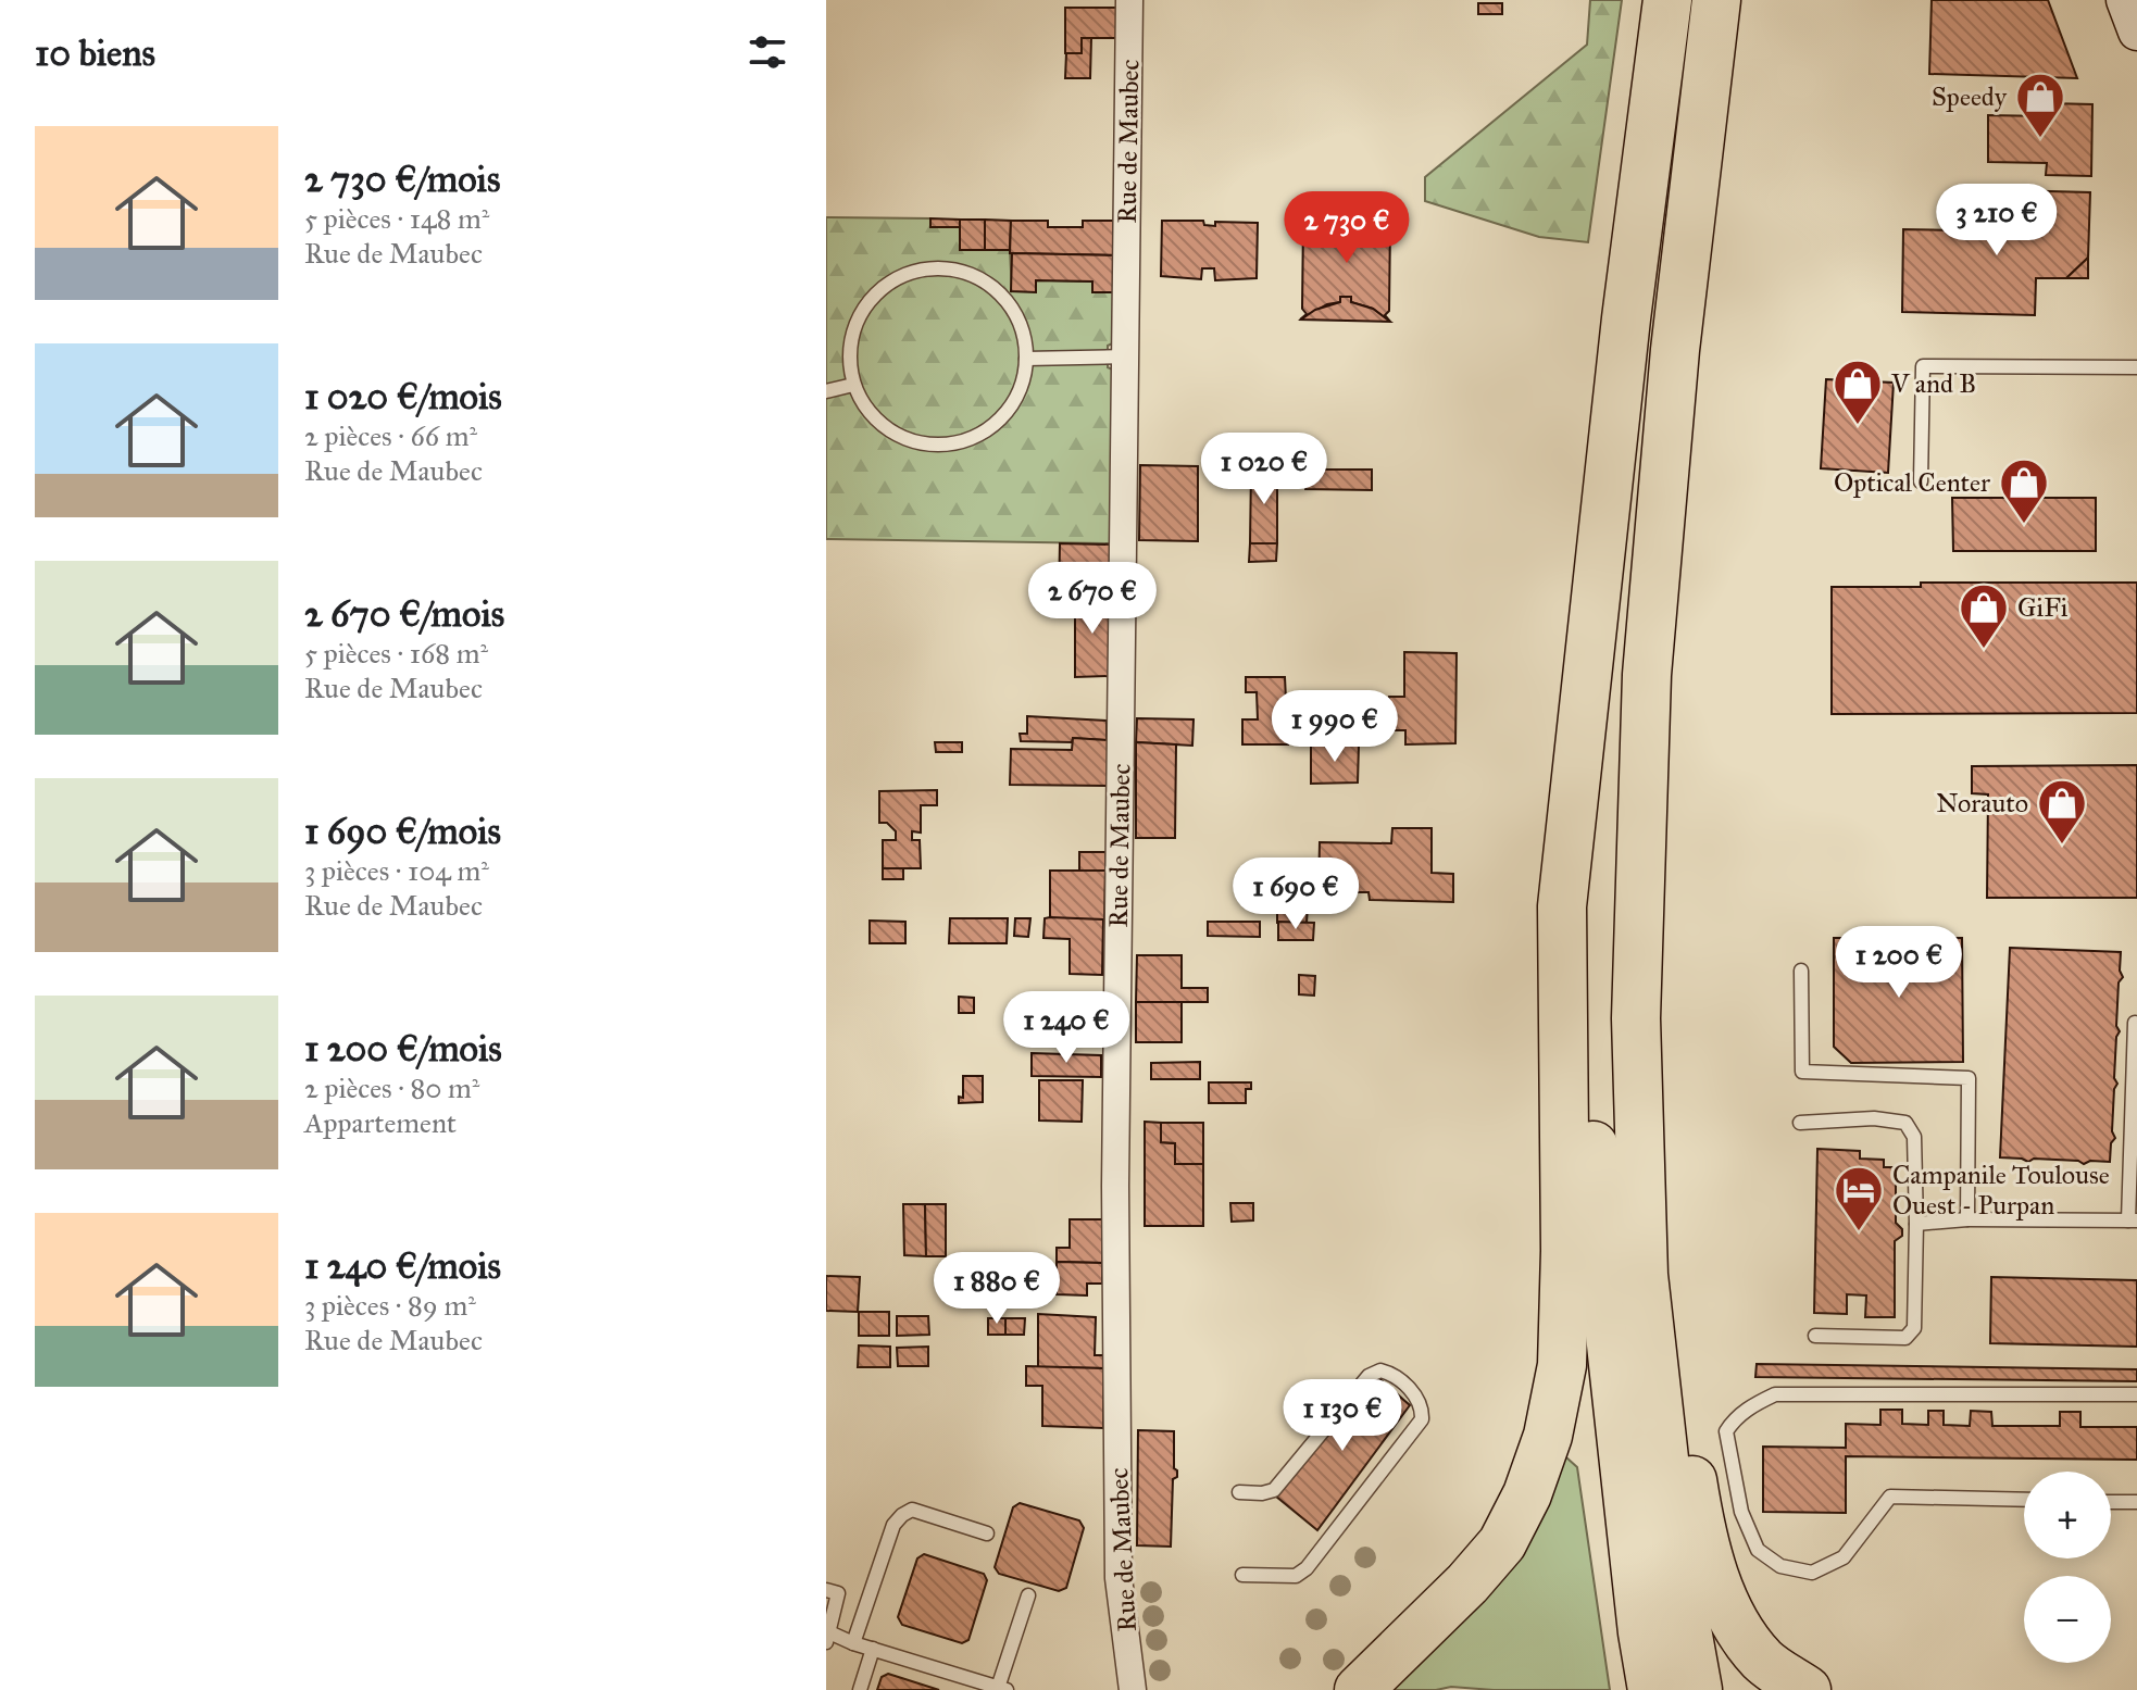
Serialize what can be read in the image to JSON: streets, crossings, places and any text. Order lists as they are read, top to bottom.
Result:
{
  "streets": {
    "street": ["Rue de Maubec"]
  },
  "places": {
    "shop": [
      "Speedy",
      "V and B",
      "Optical Center",
      "GiFi",
      "Norauto"
    ],
    "hotel": ["Campanile Toulouse Ouest - Purpan"]
  },
  "page": {
    "heading": "10 biens",
    "list": [
      {
        "name": "2 730 €/mois",
        "note": "5 pièces · 148 m² · Rue de Maubec"
      },
      {
        "name": "1 020 €/mois",
        "note": "2 pièces · 66 m² · Rue de Maubec"
      },
      {
        "name": "2 670 €/mois",
        "note": "5 pièces · 168 m² · Rue de Maubec"
      },
      {
        "name": "1 690 €/mois",
        "note": "3 pièces · 104 m² · Rue de Maubec"
      },
      {
        "name": "1 200 €/mois",
        "note": "2 pièces · 80 m² · Appartement"
      },
      {
        "name": "1 240 €/mois",
        "note": "3 pièces · 89 m² · Rue de Maubec"
      }
    ],
    "price": [
      "3 210 €",
      "2 730 €",
      "1 020 €",
      "2 670 €",
      "1 990 €",
      "1 690 €",
      "1 200 €",
      "1 240 €",
      "1 880 €",
      "1 130 €"
    ],
    "map_buttons": ["+", "−"]
  }
}
